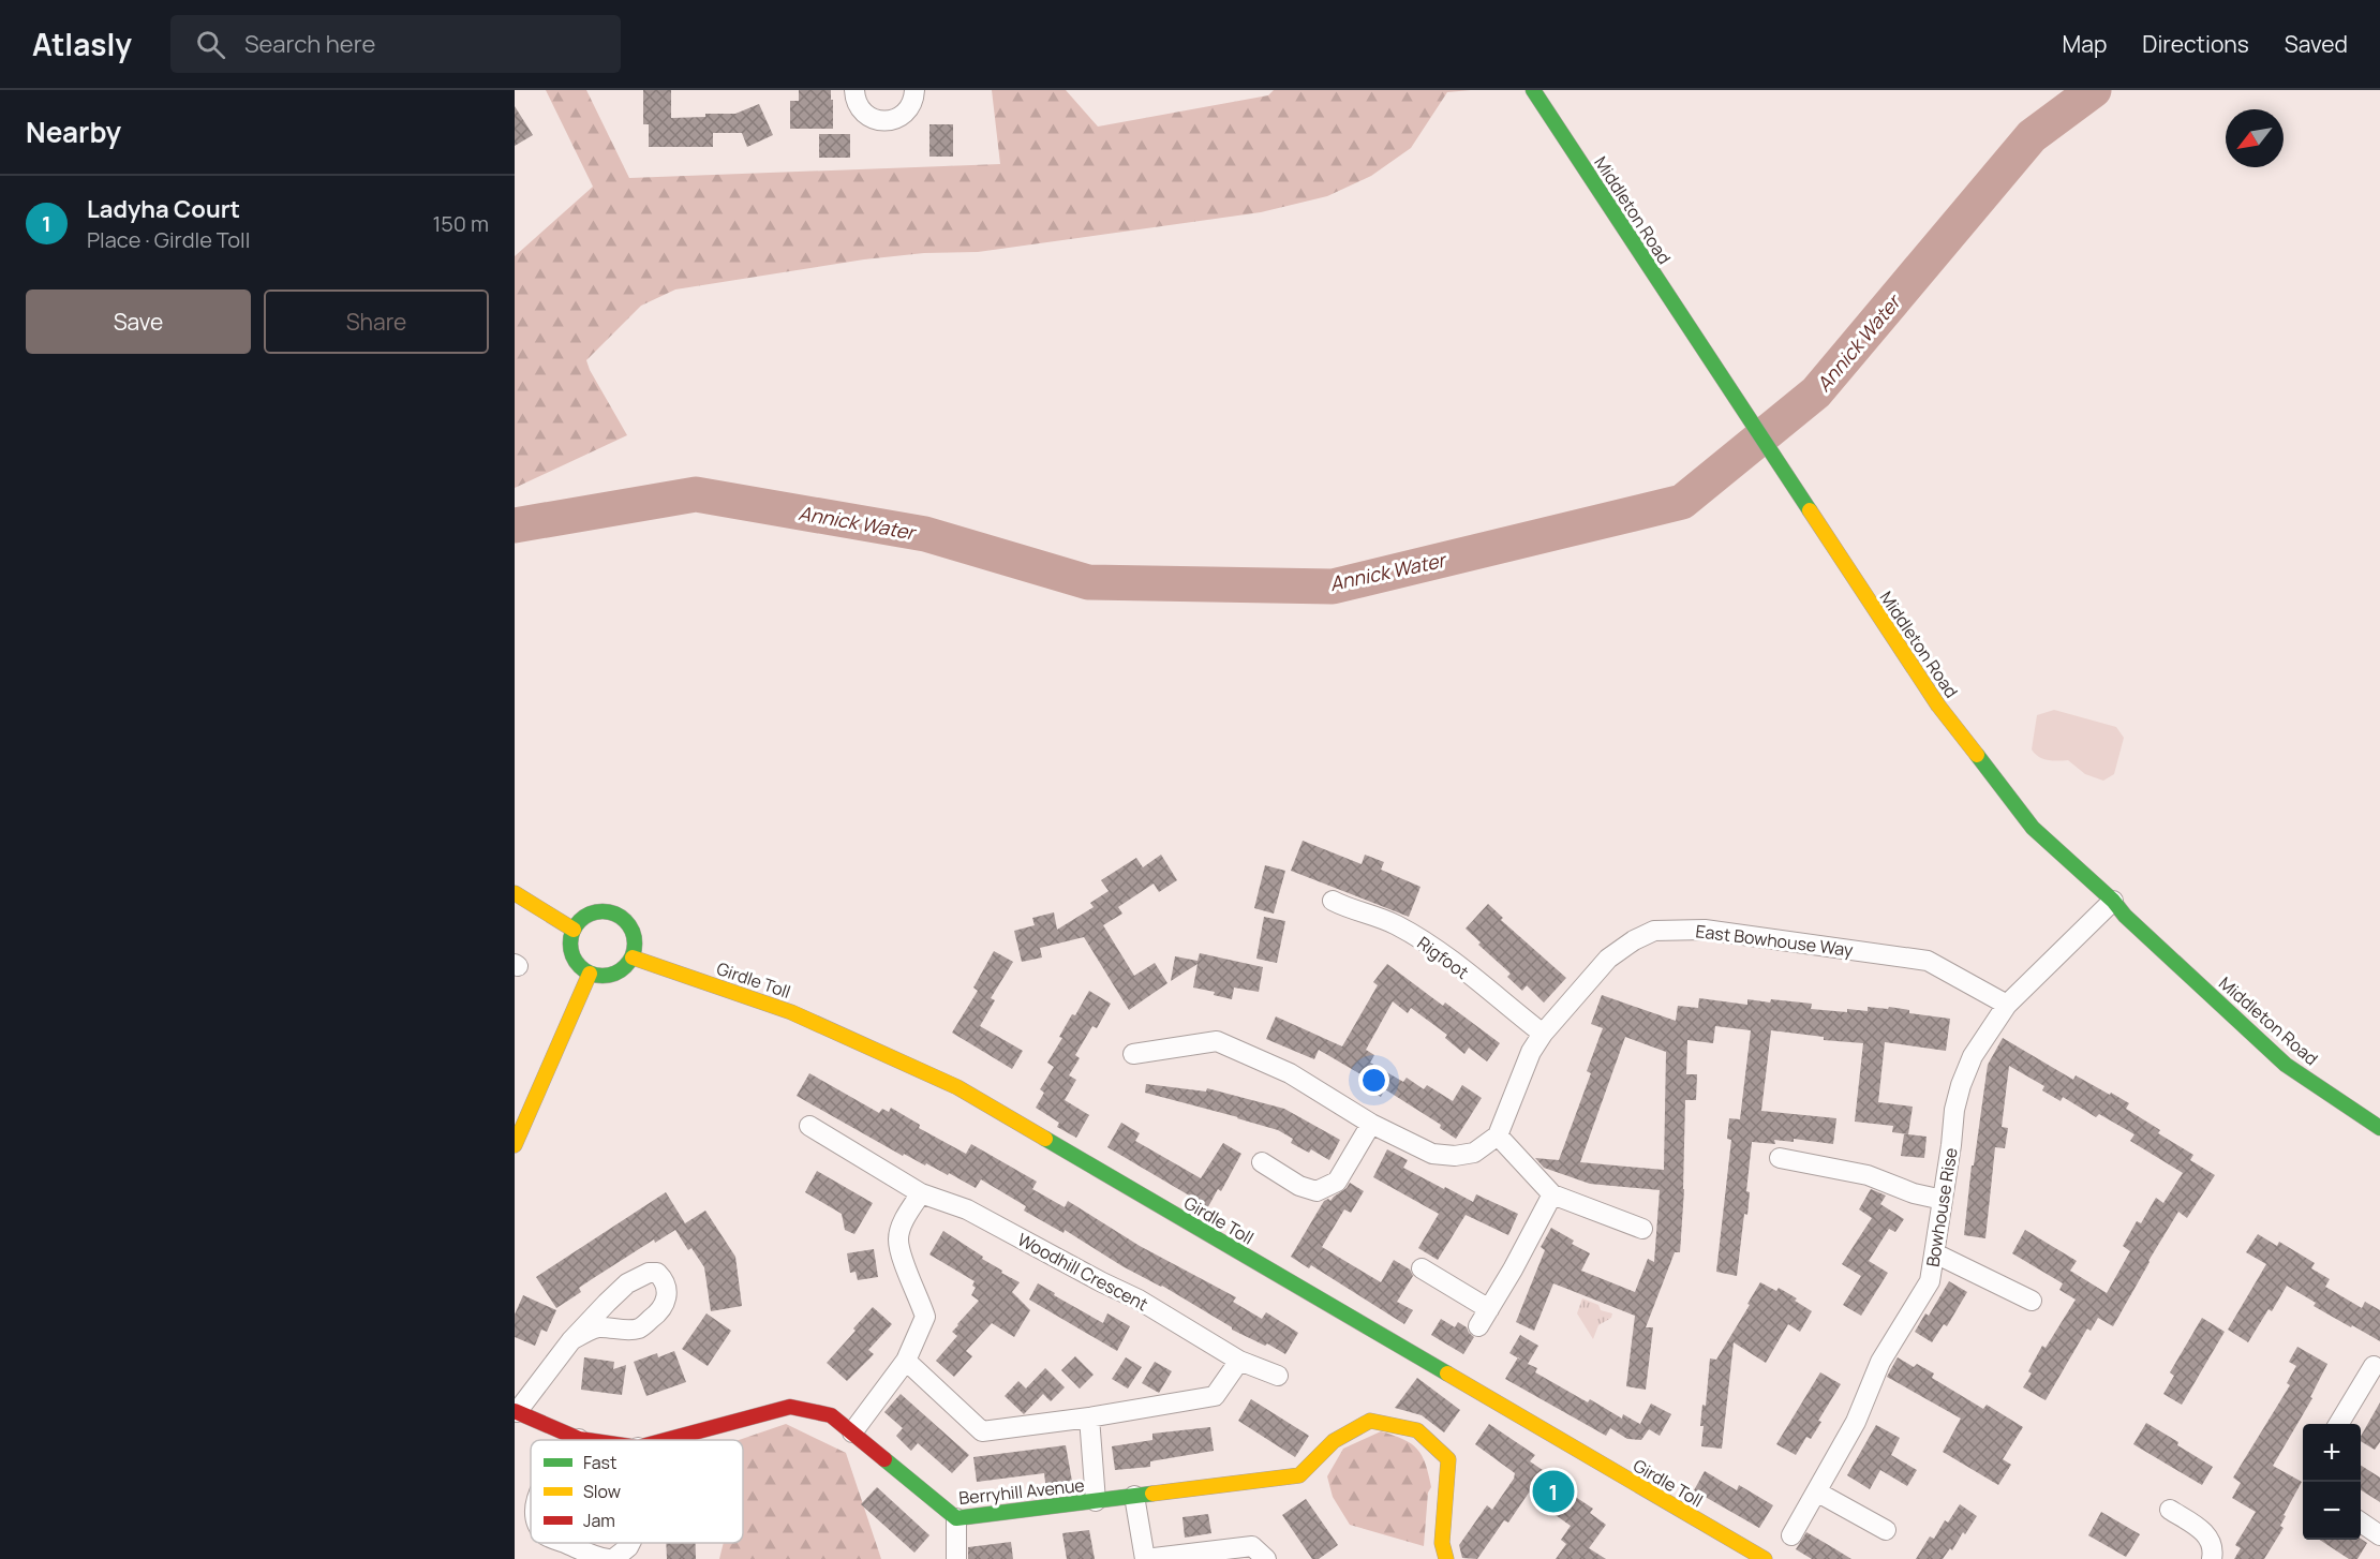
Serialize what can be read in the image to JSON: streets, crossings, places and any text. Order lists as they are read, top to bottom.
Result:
{
  "streets": {
    "street": [
      "Middleton Road",
      "East Bowhouse Way",
      "Rigfoot",
      "Girdle Toll",
      "Bowhouse Rise",
      "Woodhill Crescent",
      "Berryhill Avenue"
    ]
  },
  "crossings": [
    ["Middleton Road", "Bowhouse Rise"],
    ["East Bowhouse Way", "Rigfoot"],
    ["East Bowhouse Way", "Bowhouse Rise"]
  ],
  "water": ["Annick Water"],
  "legend": ["Fast", "Slow", "Jam"],
  "north": "bottom left",
  "page": {
    "header": "Atlasly",
    "search": "Search here",
    "nav": ["Map", "Directions", "Saved"],
    "heading": "Nearby",
    "list": [
      {
        "mark": "1",
        "name": "Ladyha Court",
        "note": "Place · Girdle Toll",
        "value": "150 m"
      }
    ],
    "buttons": ["Save", "Share"],
    "map_buttons": ["+", "−"],
    "pins": "1"
  }
}
